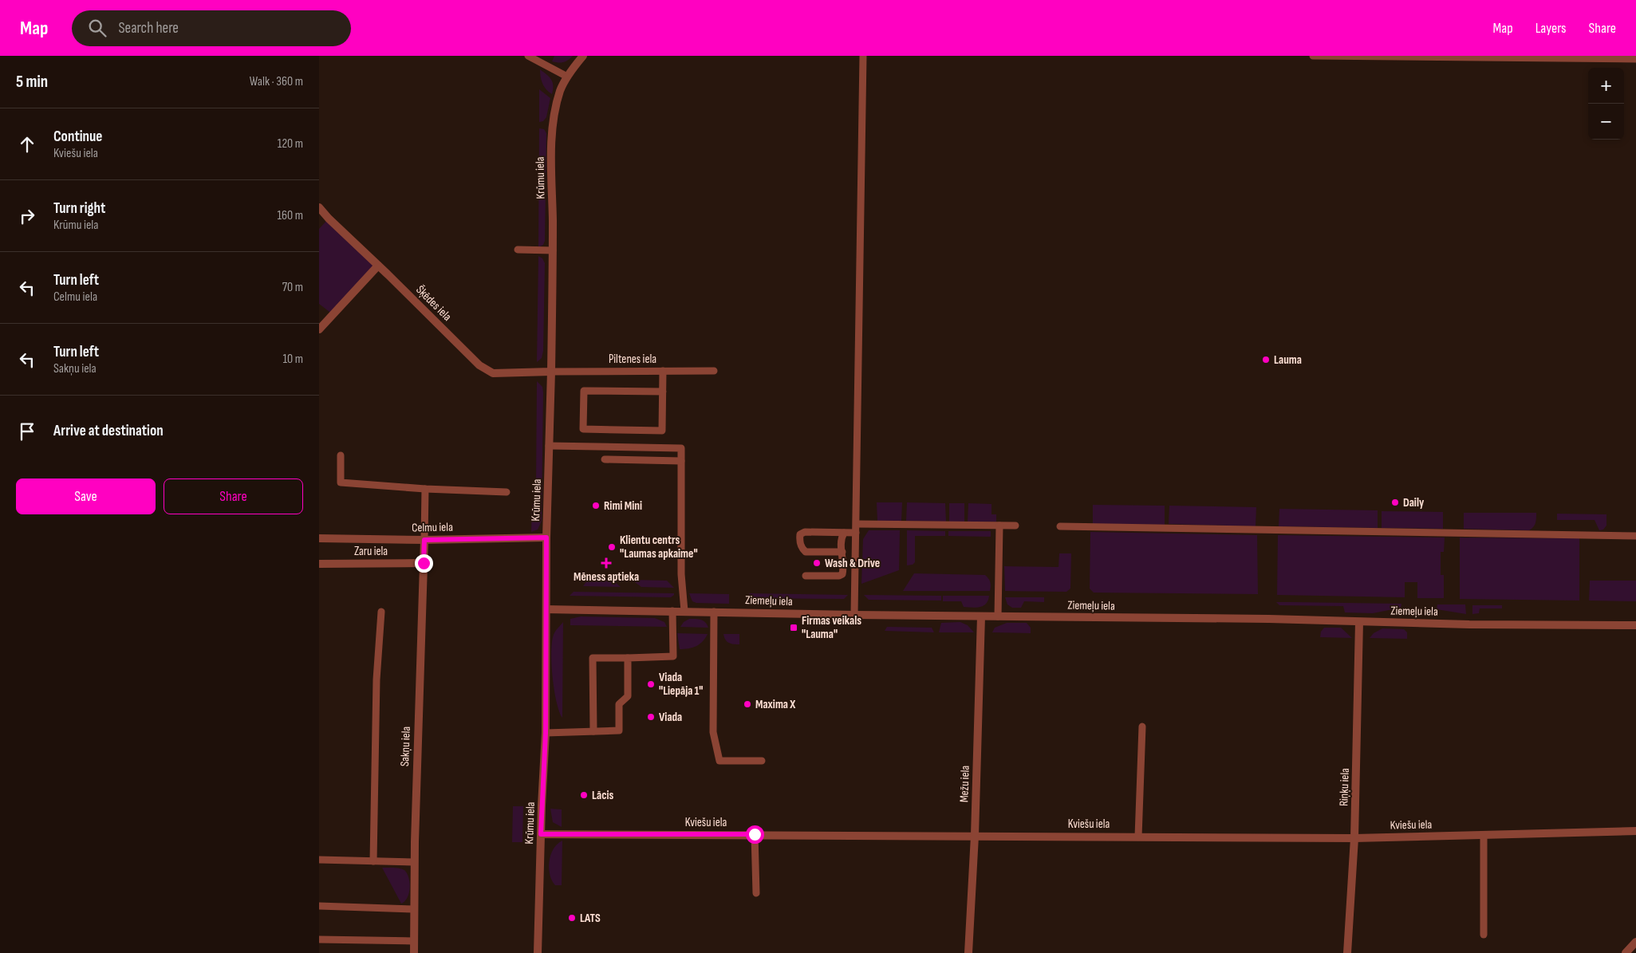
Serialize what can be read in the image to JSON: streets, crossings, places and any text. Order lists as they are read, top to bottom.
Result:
{
  "streets": {
    "street": [
      "Krūmu iela",
      "Šķēdes iela",
      "Celmu iela",
      "Zaru iela",
      "Ziemeļu iela",
      "Sakņu iela",
      "Mežu iela",
      "Riņķu iela",
      "Kviešu iela"
    ],
    "lane": ["Piltenes iela"]
  },
  "crossings": [
    ["Krūmu iela", "Šķēdes iela"],
    ["Krūmu iela", "Piltenes iela"],
    ["Krūmu iela", "Celmu iela"],
    ["Krūmu iela", "Ziemeļu iela"],
    ["Krūmu iela", "Kviešu iela"],
    ["Šķēdes iela", "Piltenes iela"],
    ["Celmu iela", "Sakņu iela"],
    ["Zaru iela", "Sakņu iela"],
    ["Ziemeļu iela", "Mežu iela"],
    ["Ziemeļu iela", "Riņķu iela"],
    ["Mežu iela", "Kviešu iela"],
    ["Riņķu iela", "Kviešu iela"]
  ],
  "places": {
    "other": [
      "Lauma",
      "Daily",
      "Rimi Mini",
      "Klientu centrs \"Laumas apkaime\"",
      "Wash & Drive",
      "Viada \"Liepāja 1\"",
      "Maxima X",
      "Viada",
      "Lācis",
      "LATS"
    ],
    "health": ["Mēness aptieka"],
    "transit": ["Firmas veikals \"Lauma\""]
  },
  "page": {
    "header": "Map",
    "search": "Search here",
    "nav": ["Map", "Layers", "Share"],
    "heading": ["5 min", "Walk · 360 m"],
    "map_buttons": ["+", "−"],
    "list": [
      ["Continue", "Kviešu iela", "120 m"],
      ["Turn right", "Krūmu iela", "160 m"],
      ["Turn left", "Celmu iela", "70 m"],
      ["Turn left", "Sakņu iela", "10 m"],
      "Arrive at destination"
    ],
    "buttons": ["Save", "Share"]
  }
}
